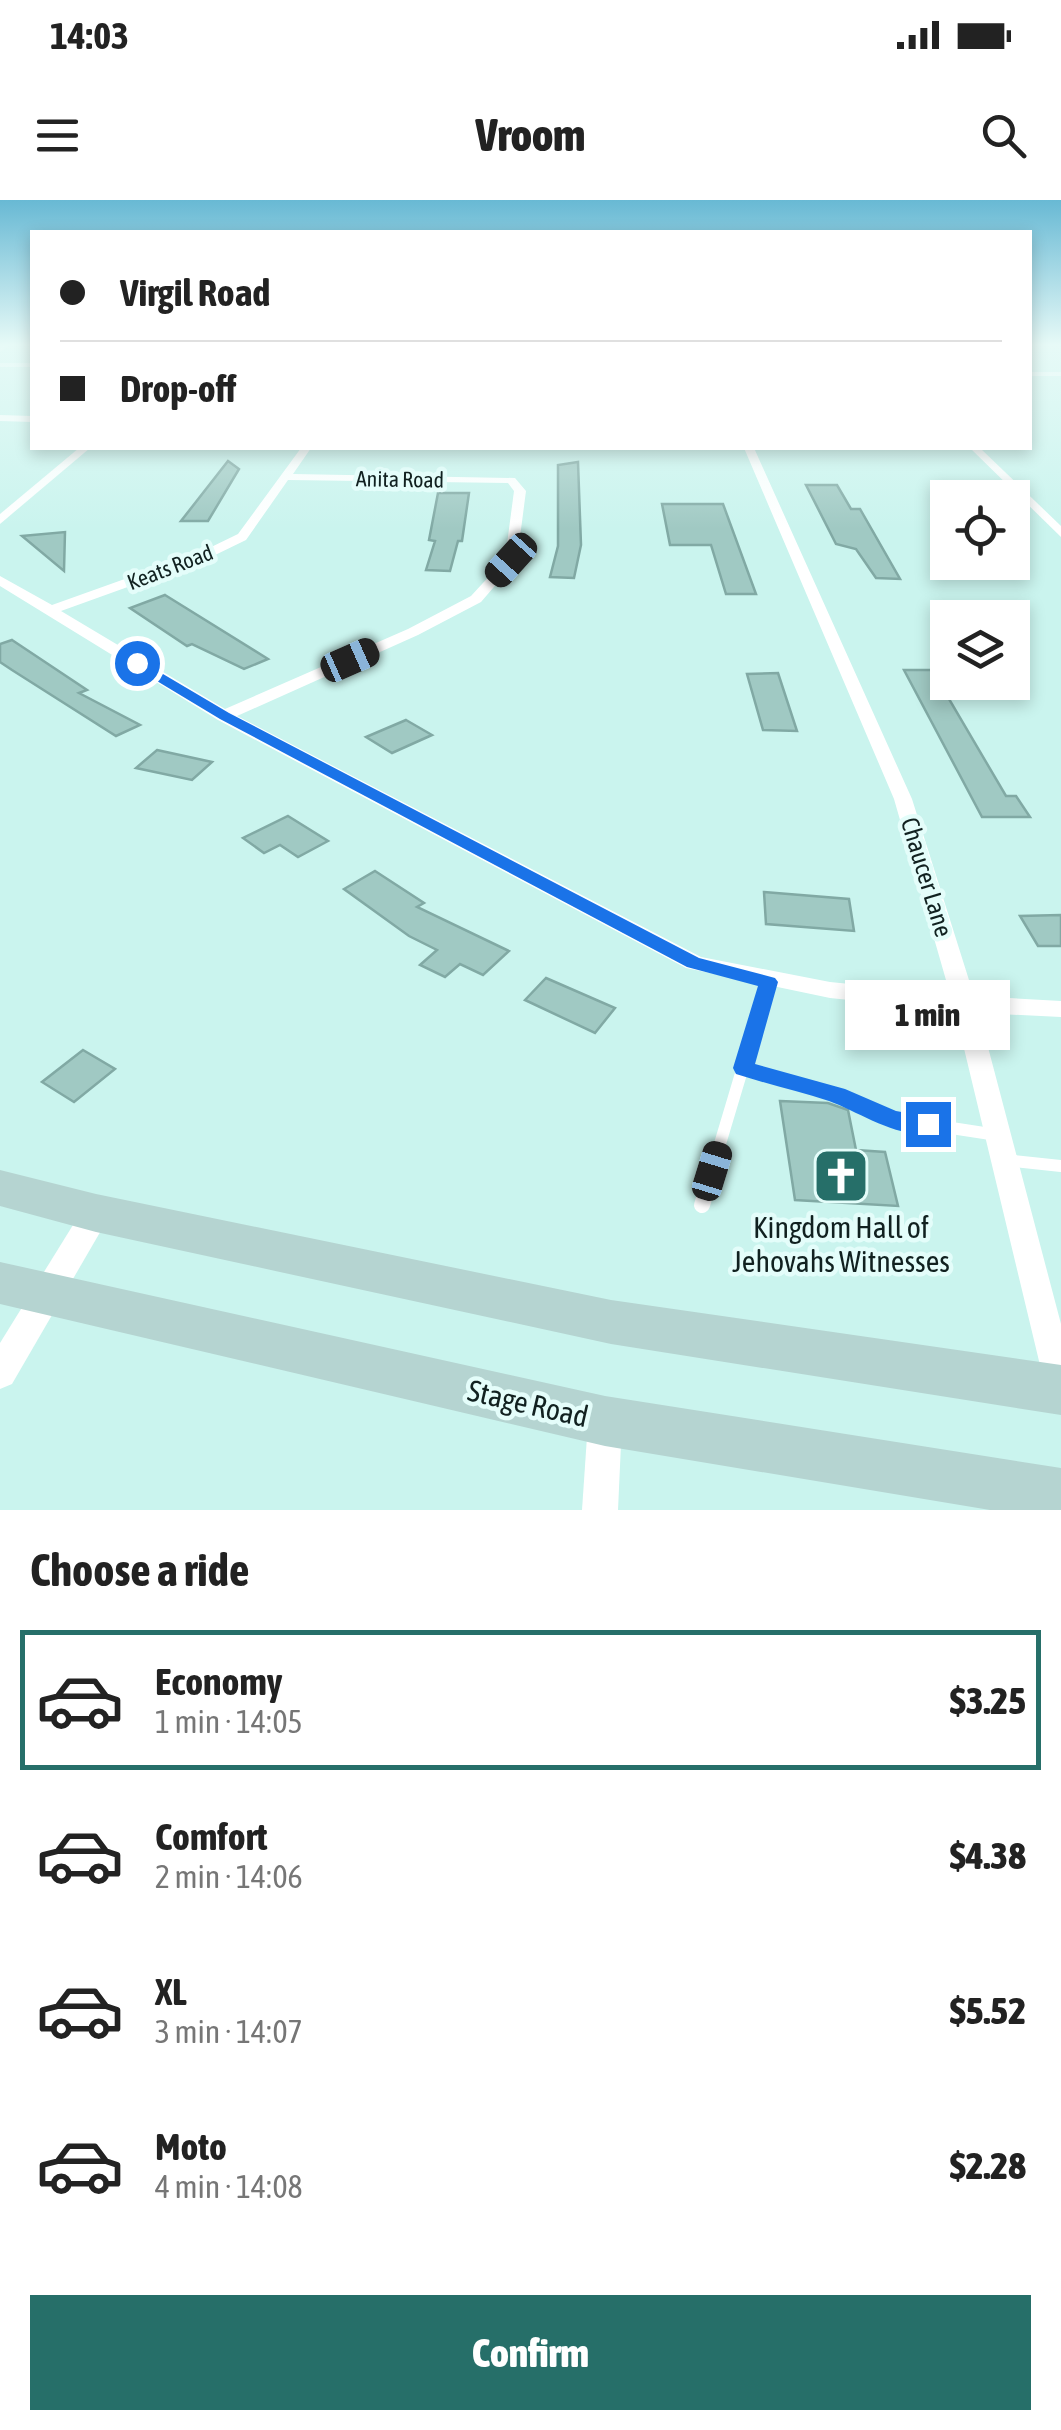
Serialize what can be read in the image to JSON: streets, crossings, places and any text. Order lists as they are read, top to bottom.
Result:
{
  "streets": {
    "main road": ["Stage Road"],
    "street": ["Anita Road", "Keats Road", "Chaucer Lane"]
  },
  "crossings": [
    ["Anita Road", "Keats Road"]
  ],
  "places": {
    "church": ["Kingdom Hall of Jehovahs Witnesses"]
  },
  "page": {
    "status": "14:03",
    "header": "Vroom",
    "banner": ["Virgil Road", "Drop-off"],
    "bubble": "1 min",
    "heading": "Choose a ride",
    "list": [
      {
        "name": "Economy",
        "note": "1 min · 14:05",
        "value": "$3.25"
      },
      {
        "name": "Comfort",
        "note": "2 min · 14:06",
        "value": "$4.38"
      },
      {
        "name": "XL",
        "note": "3 min · 14:07",
        "value": "$5.52"
      },
      {
        "name": "Moto",
        "note": "4 min · 14:08",
        "value": "$2.28"
      }
    ],
    "buttons": "Confirm"
  }
}
